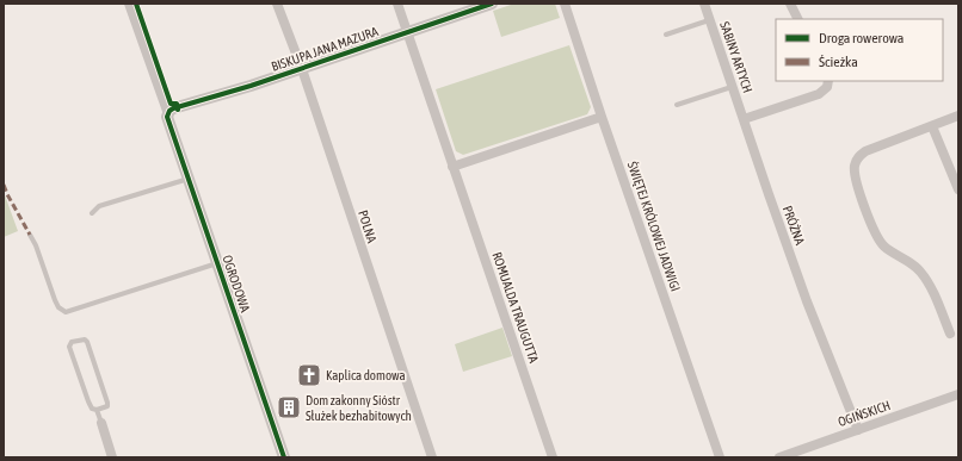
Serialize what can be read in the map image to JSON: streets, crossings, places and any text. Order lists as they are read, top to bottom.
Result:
{
  "streets": {
    "street": [
      "BISKUPA JANA MAZURA",
      "SABINY ARTYCH",
      "PRÓŻNA",
      "POLNA",
      "ŚWIĘTEJ KRÓLOWEJ JADWIGI",
      "OGRODOWA",
      "ROMUALDA TRAUGUTTA",
      "OGIŃSKICH"
    ]
  },
  "crossings": [
    ["BISKUPA JANA MAZURA", "POLNA"],
    ["BISKUPA JANA MAZURA", "OGRODOWA"],
    ["BISKUPA JANA MAZURA", "ROMUALDA TRAUGUTTA"],
    ["SABINY ARTYCH", "PRÓŻNA"],
    ["PRÓŻNA", "OGIŃSKICH"]
  ],
  "places": {
    "church": ["Kaplica domowa"],
    "building": ["Dom zakonny Sióstr Służek bezhabitowych"]
  },
  "legend": ["Droga rowerowa", "Ścieżka"]
}
